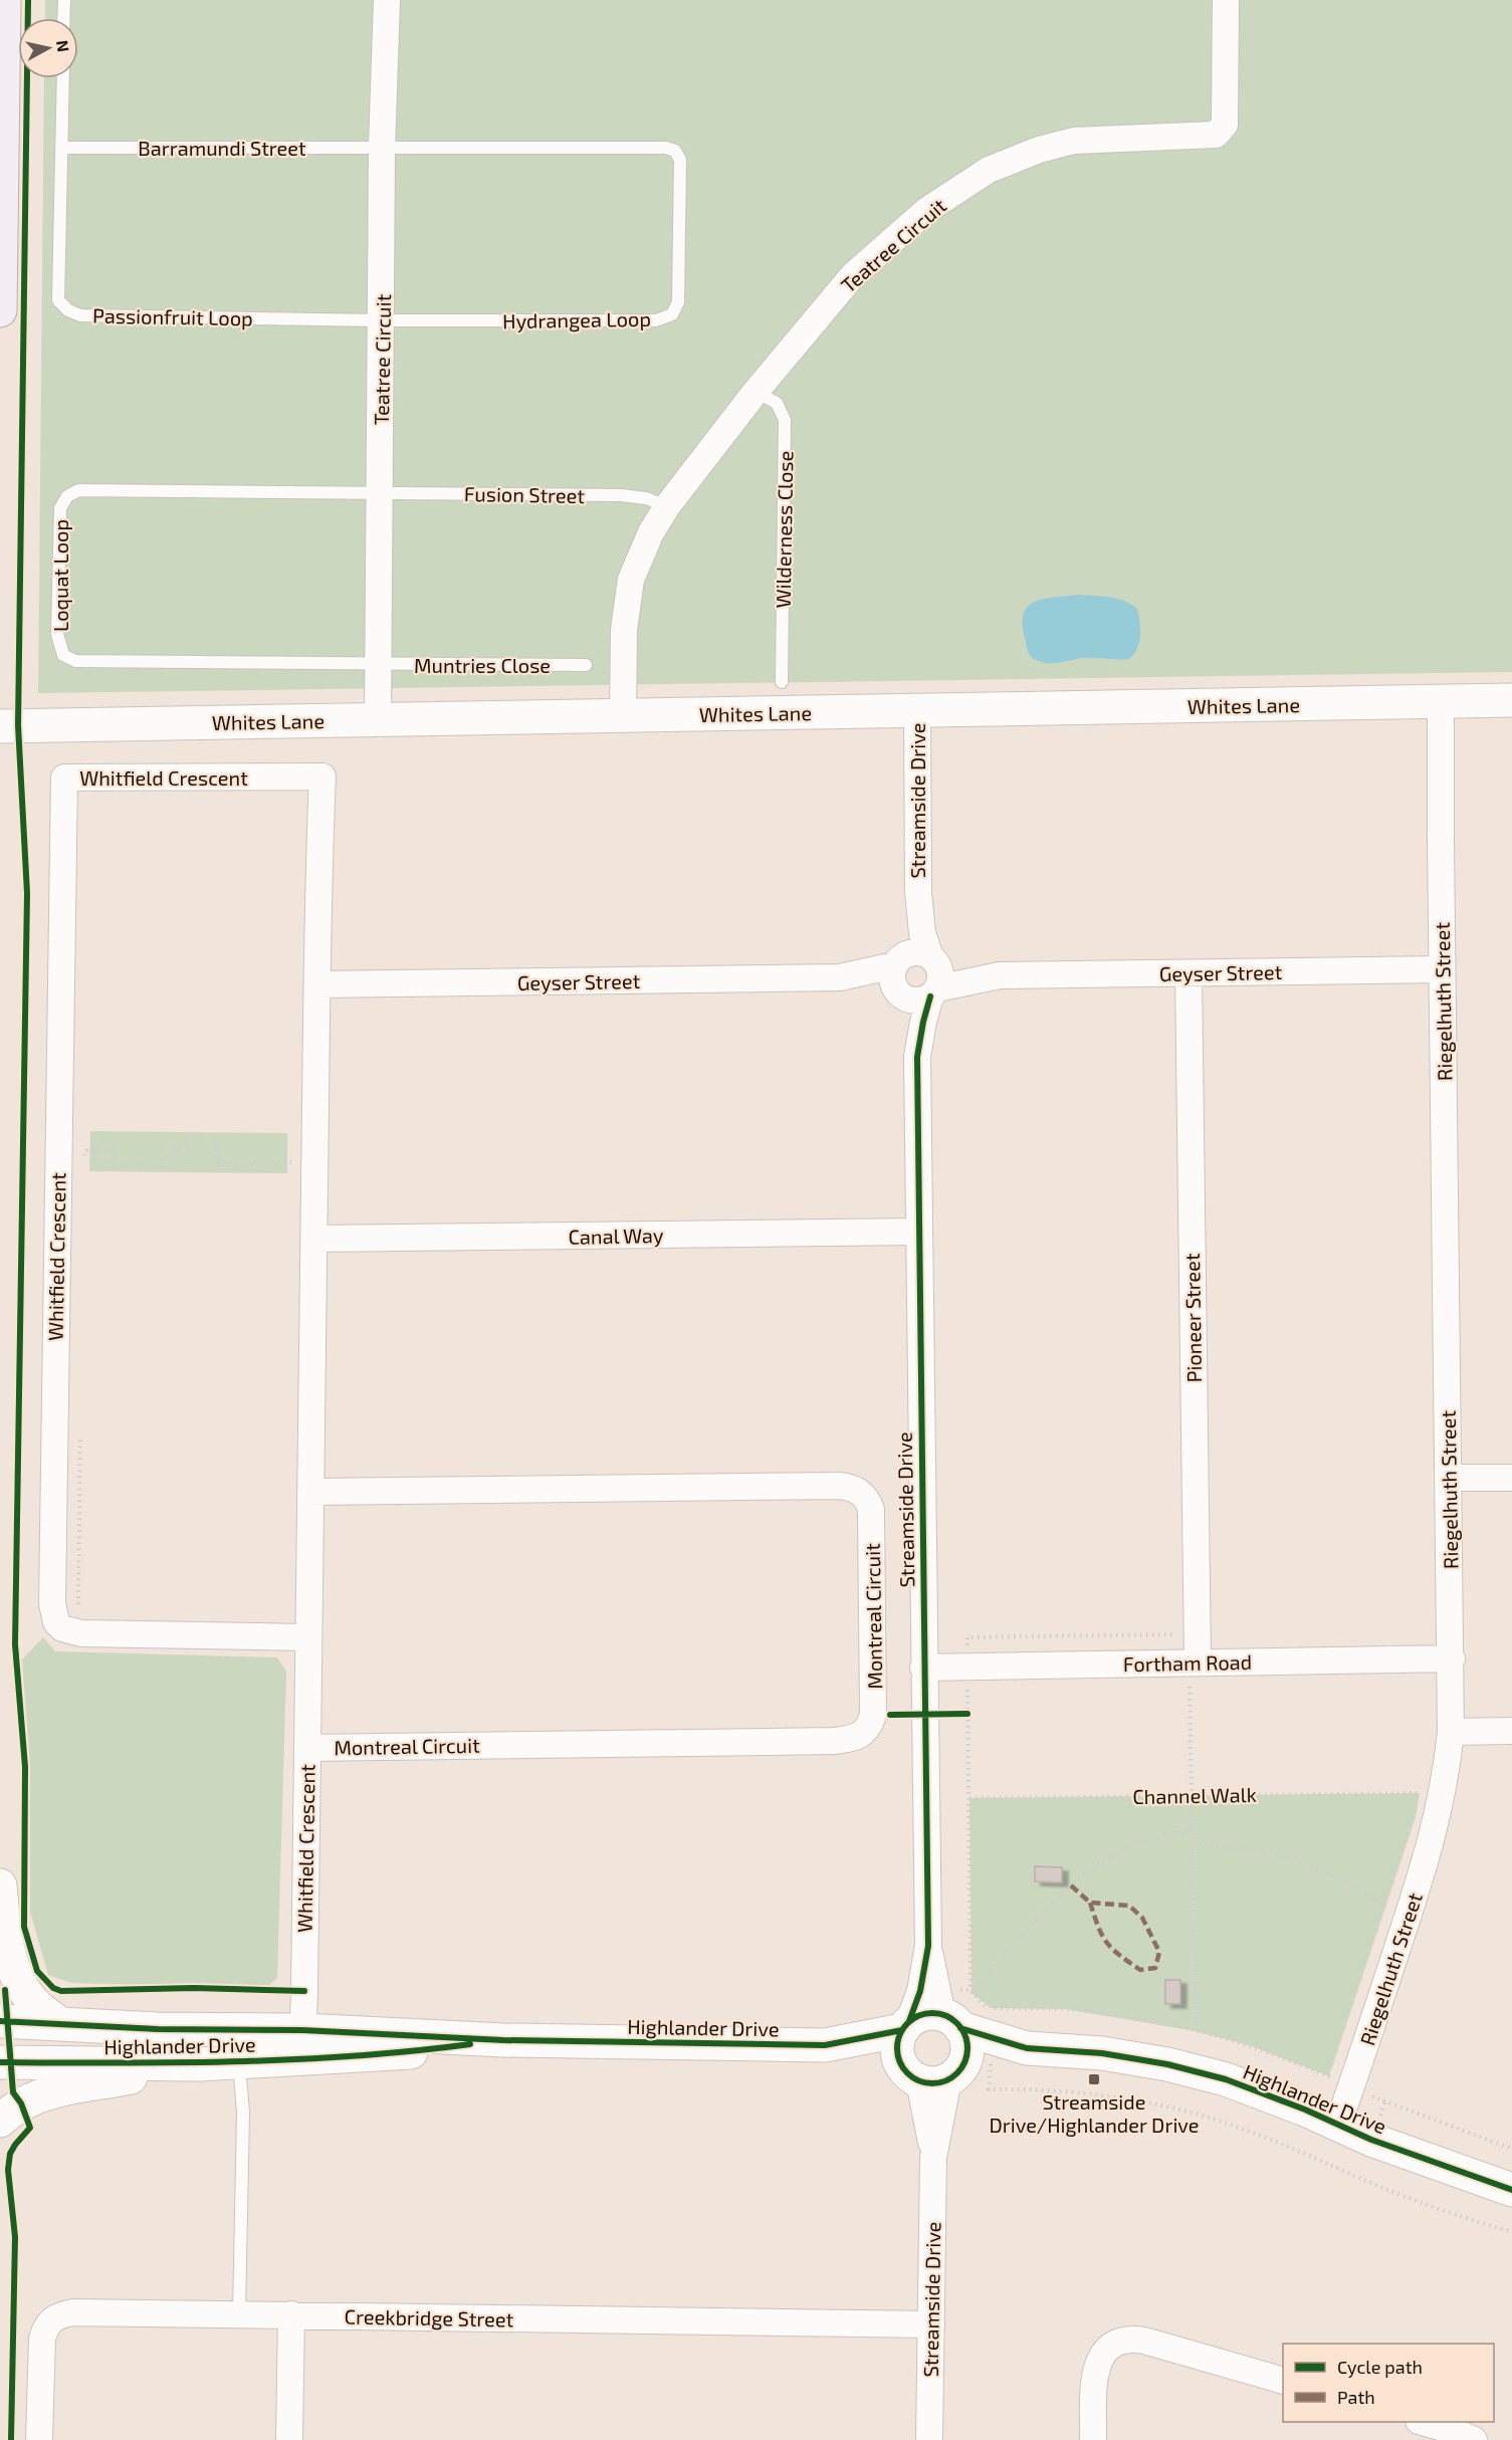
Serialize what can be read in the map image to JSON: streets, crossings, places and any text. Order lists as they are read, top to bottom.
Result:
{
  "streets": {
    "street": [
      "Teatree Circuit",
      "Whites Lane",
      "Whitfield Crescent",
      "Streamside Drive",
      "Geyser Street",
      "Riegelhuth Street",
      "Canal Way",
      "Pioneer Street",
      "Montreal Circuit",
      "Fortham Road",
      "Highlander Drive",
      "Creekbridge Street"
    ],
    "lane": [
      "Barramundi Street",
      "Passionfruit Loop",
      "Hydrangea Loop",
      "Fusion Street",
      "Wilderness Close",
      "Loquat Loop",
      "Muntries Close"
    ],
    "path": ["Channel Walk"]
  },
  "crossings": [
    ["Barramundi Street", "Teatree Circuit"],
    ["Barramundi Street", "Passionfruit Loop"],
    ["Barramundi Street", "Hydrangea Loop"],
    ["Teatree Circuit", "Passionfruit Loop"],
    ["Teatree Circuit", "Hydrangea Loop"],
    ["Teatree Circuit", "Fusion Street"],
    ["Teatree Circuit", "Wilderness Close"],
    ["Teatree Circuit", "Loquat Loop"],
    ["Teatree Circuit", "Muntries Close"],
    ["Teatree Circuit", "Whites Lane"],
    ["Passionfruit Loop", "Hydrangea Loop"],
    ["Fusion Street", "Loquat Loop"],
    ["Loquat Loop", "Muntries Close"],
    ["Whites Lane", "Streamside Drive"],
    ["Whites Lane", "Riegelhuth Street"],
    ["Whitfield Crescent", "Geyser Street"],
    ["Whitfield Crescent", "Canal Way"],
    ["Whitfield Crescent", "Montreal Circuit"],
    ["Whitfield Crescent", "Highlander Drive"],
    ["Streamside Drive", "Geyser Street"],
    ["Streamside Drive", "Canal Way"],
    ["Streamside Drive", "Fortham Road"],
    ["Streamside Drive", "Highlander Drive"],
    ["Streamside Drive", "Creekbridge Street"],
    ["Geyser Street", "Riegelhuth Street"],
    ["Geyser Street", "Pioneer Street"],
    ["Riegelhuth Street", "Fortham Road"],
    ["Riegelhuth Street", "Highlander Drive"],
    ["Pioneer Street", "Fortham Road"]
  ],
  "places": {
    "transit": ["Streamside Drive/Highlander Drive"]
  },
  "legend": ["Cycle path", "Path"],
  "north": "right"
}
